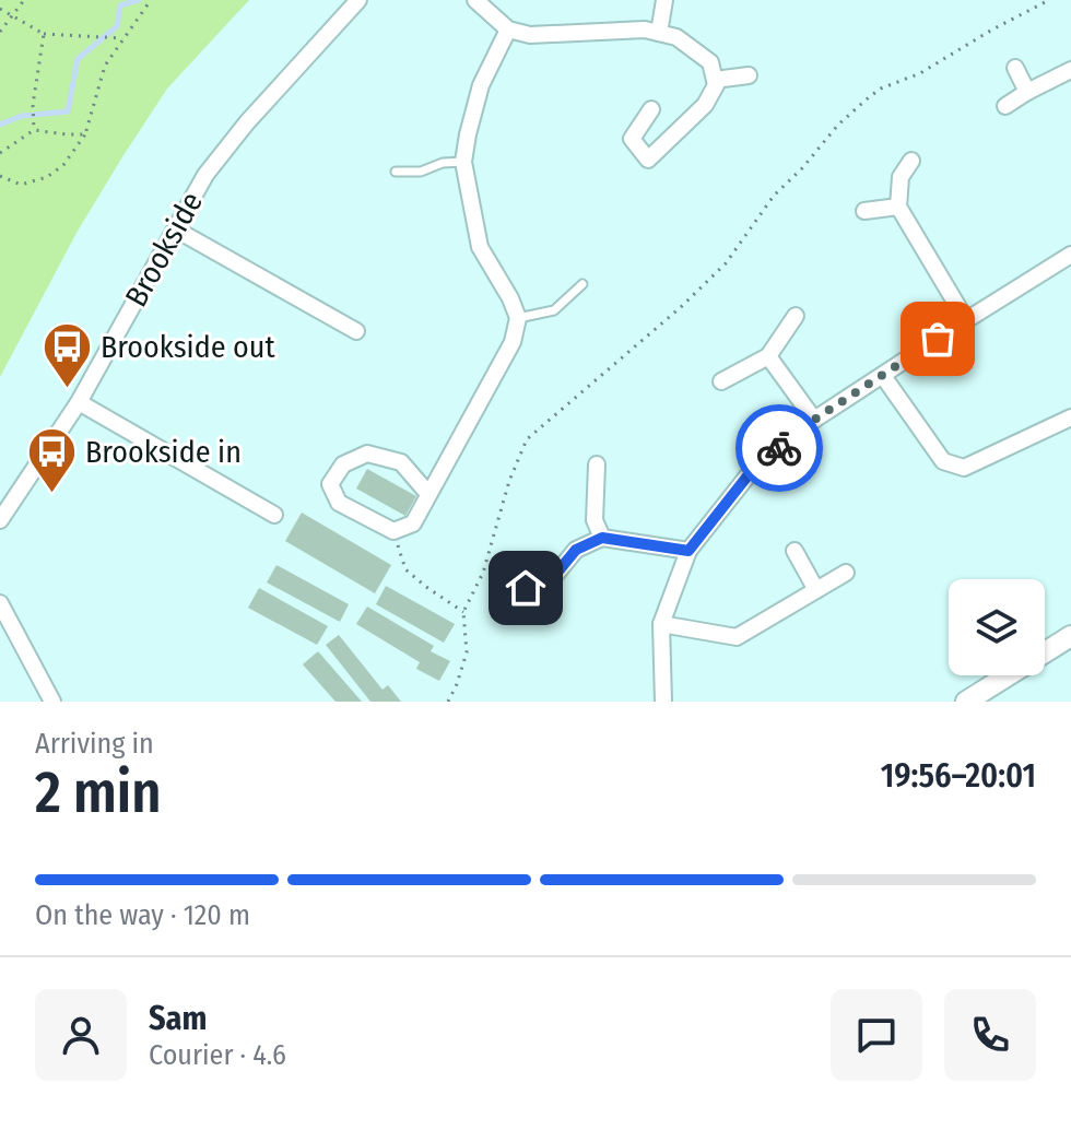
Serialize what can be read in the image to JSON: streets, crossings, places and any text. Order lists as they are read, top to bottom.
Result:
{
  "streets": {
    "street": ["Brookside"]
  },
  "places": {
    "bus stop": ["Brookside out", "Brookside in"]
  },
  "page": {
    "heading": ["2 min", "Arriving in", "19:56–20:01"],
    "panel": ["Sam", "Courier · 4.6"],
    "bar": "On the way · 120 m"
  }
}
